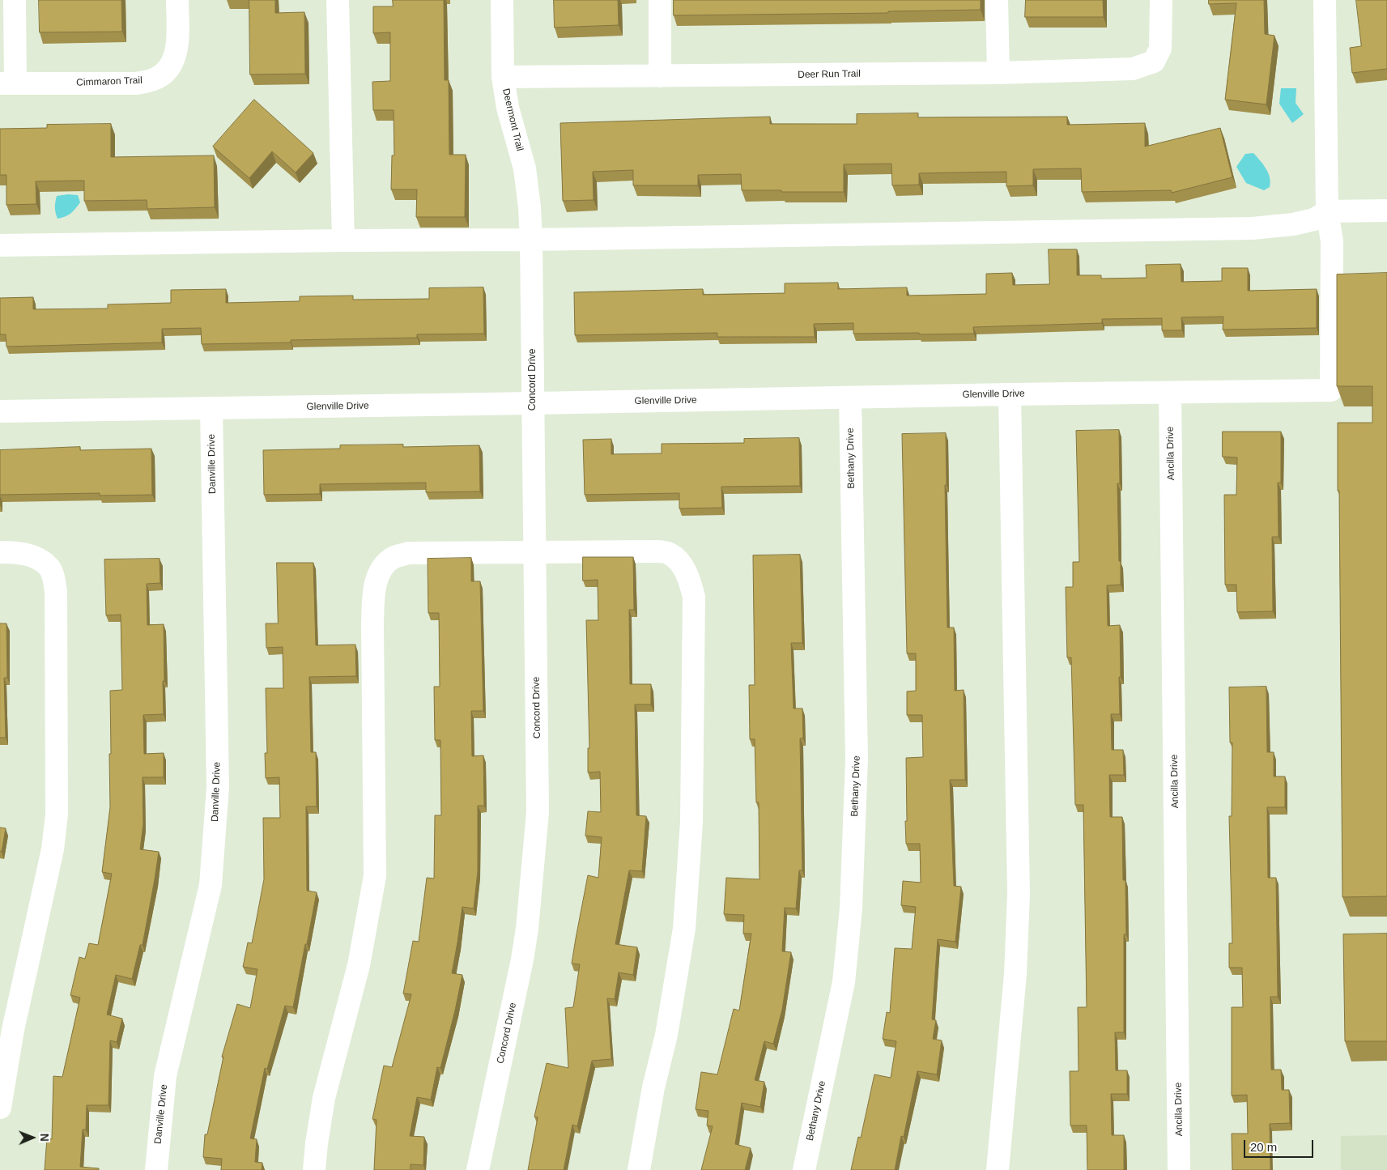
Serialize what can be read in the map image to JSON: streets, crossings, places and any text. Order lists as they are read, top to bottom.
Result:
{
  "streets": {
    "street": [
      "Deer Run Trail",
      "Cimmaron Trail",
      "Deermont Trail",
      "Concord Drive",
      "Glenville Drive",
      "Ancilla Drive",
      "Bethany Drive",
      "Danville Drive"
    ]
  },
  "crossings": [
    ["Deer Run Trail", "Deermont Trail"],
    ["Deermont Trail", "Concord Drive"],
    ["Concord Drive", "Glenville Drive"],
    ["Glenville Drive", "Ancilla Drive"],
    ["Glenville Drive", "Bethany Drive"],
    ["Glenville Drive", "Danville Drive"]
  ],
  "scale_bar": "20 m",
  "north": "right"
}
